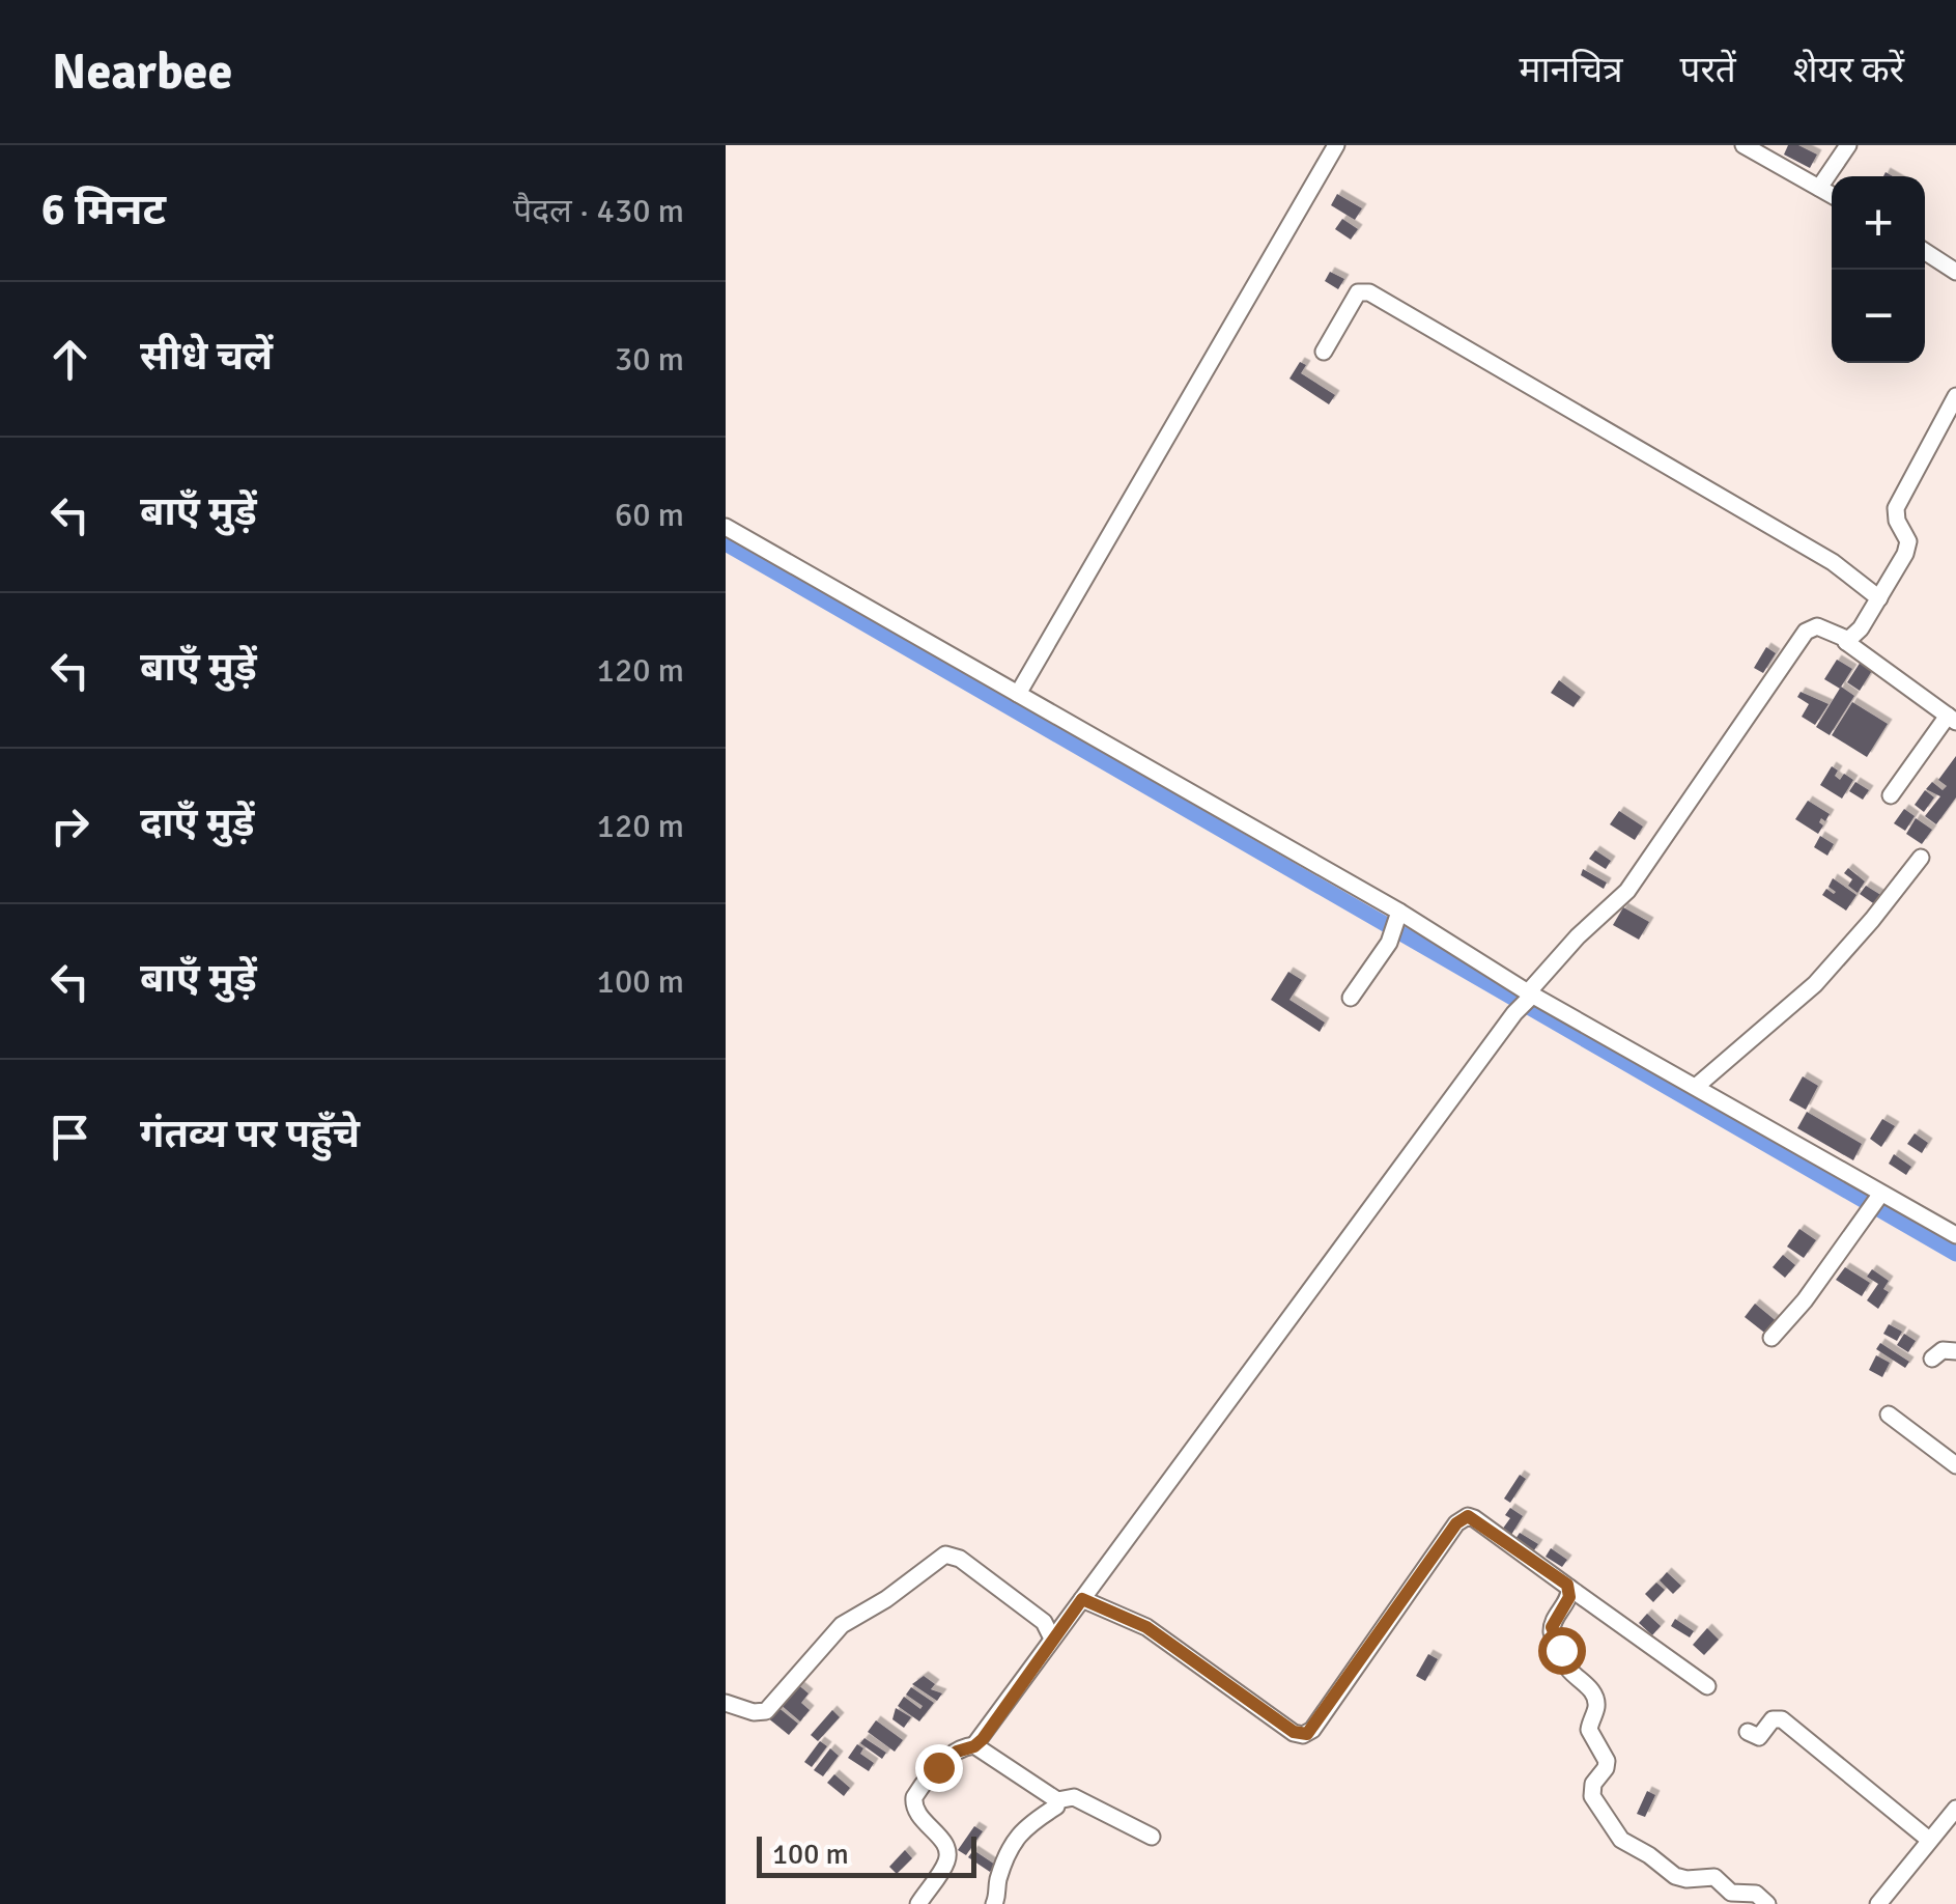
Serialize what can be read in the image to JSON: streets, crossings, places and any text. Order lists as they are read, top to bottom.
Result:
{
  "scale_bar": "100 m",
  "page": {
    "header": "Nearbee",
    "nav": ["मानचित्र", "परतें", "शेयर करें"],
    "heading": ["6 मिनट", "पैदल · 430 m"],
    "map_buttons": ["+", "−"],
    "list": [
      ["सीधे चलें", "30 m"],
      ["बाएँ मुड़ें", "60 m"],
      ["बाएँ मुड़ें", "120 m"],
      ["दाएँ मुड़ें", "120 m"],
      ["बाएँ मुड़ें", "100 m"],
      "गंतव्य पर पहुँचे"
    ],
    "scale": "100 m"
  }
}
